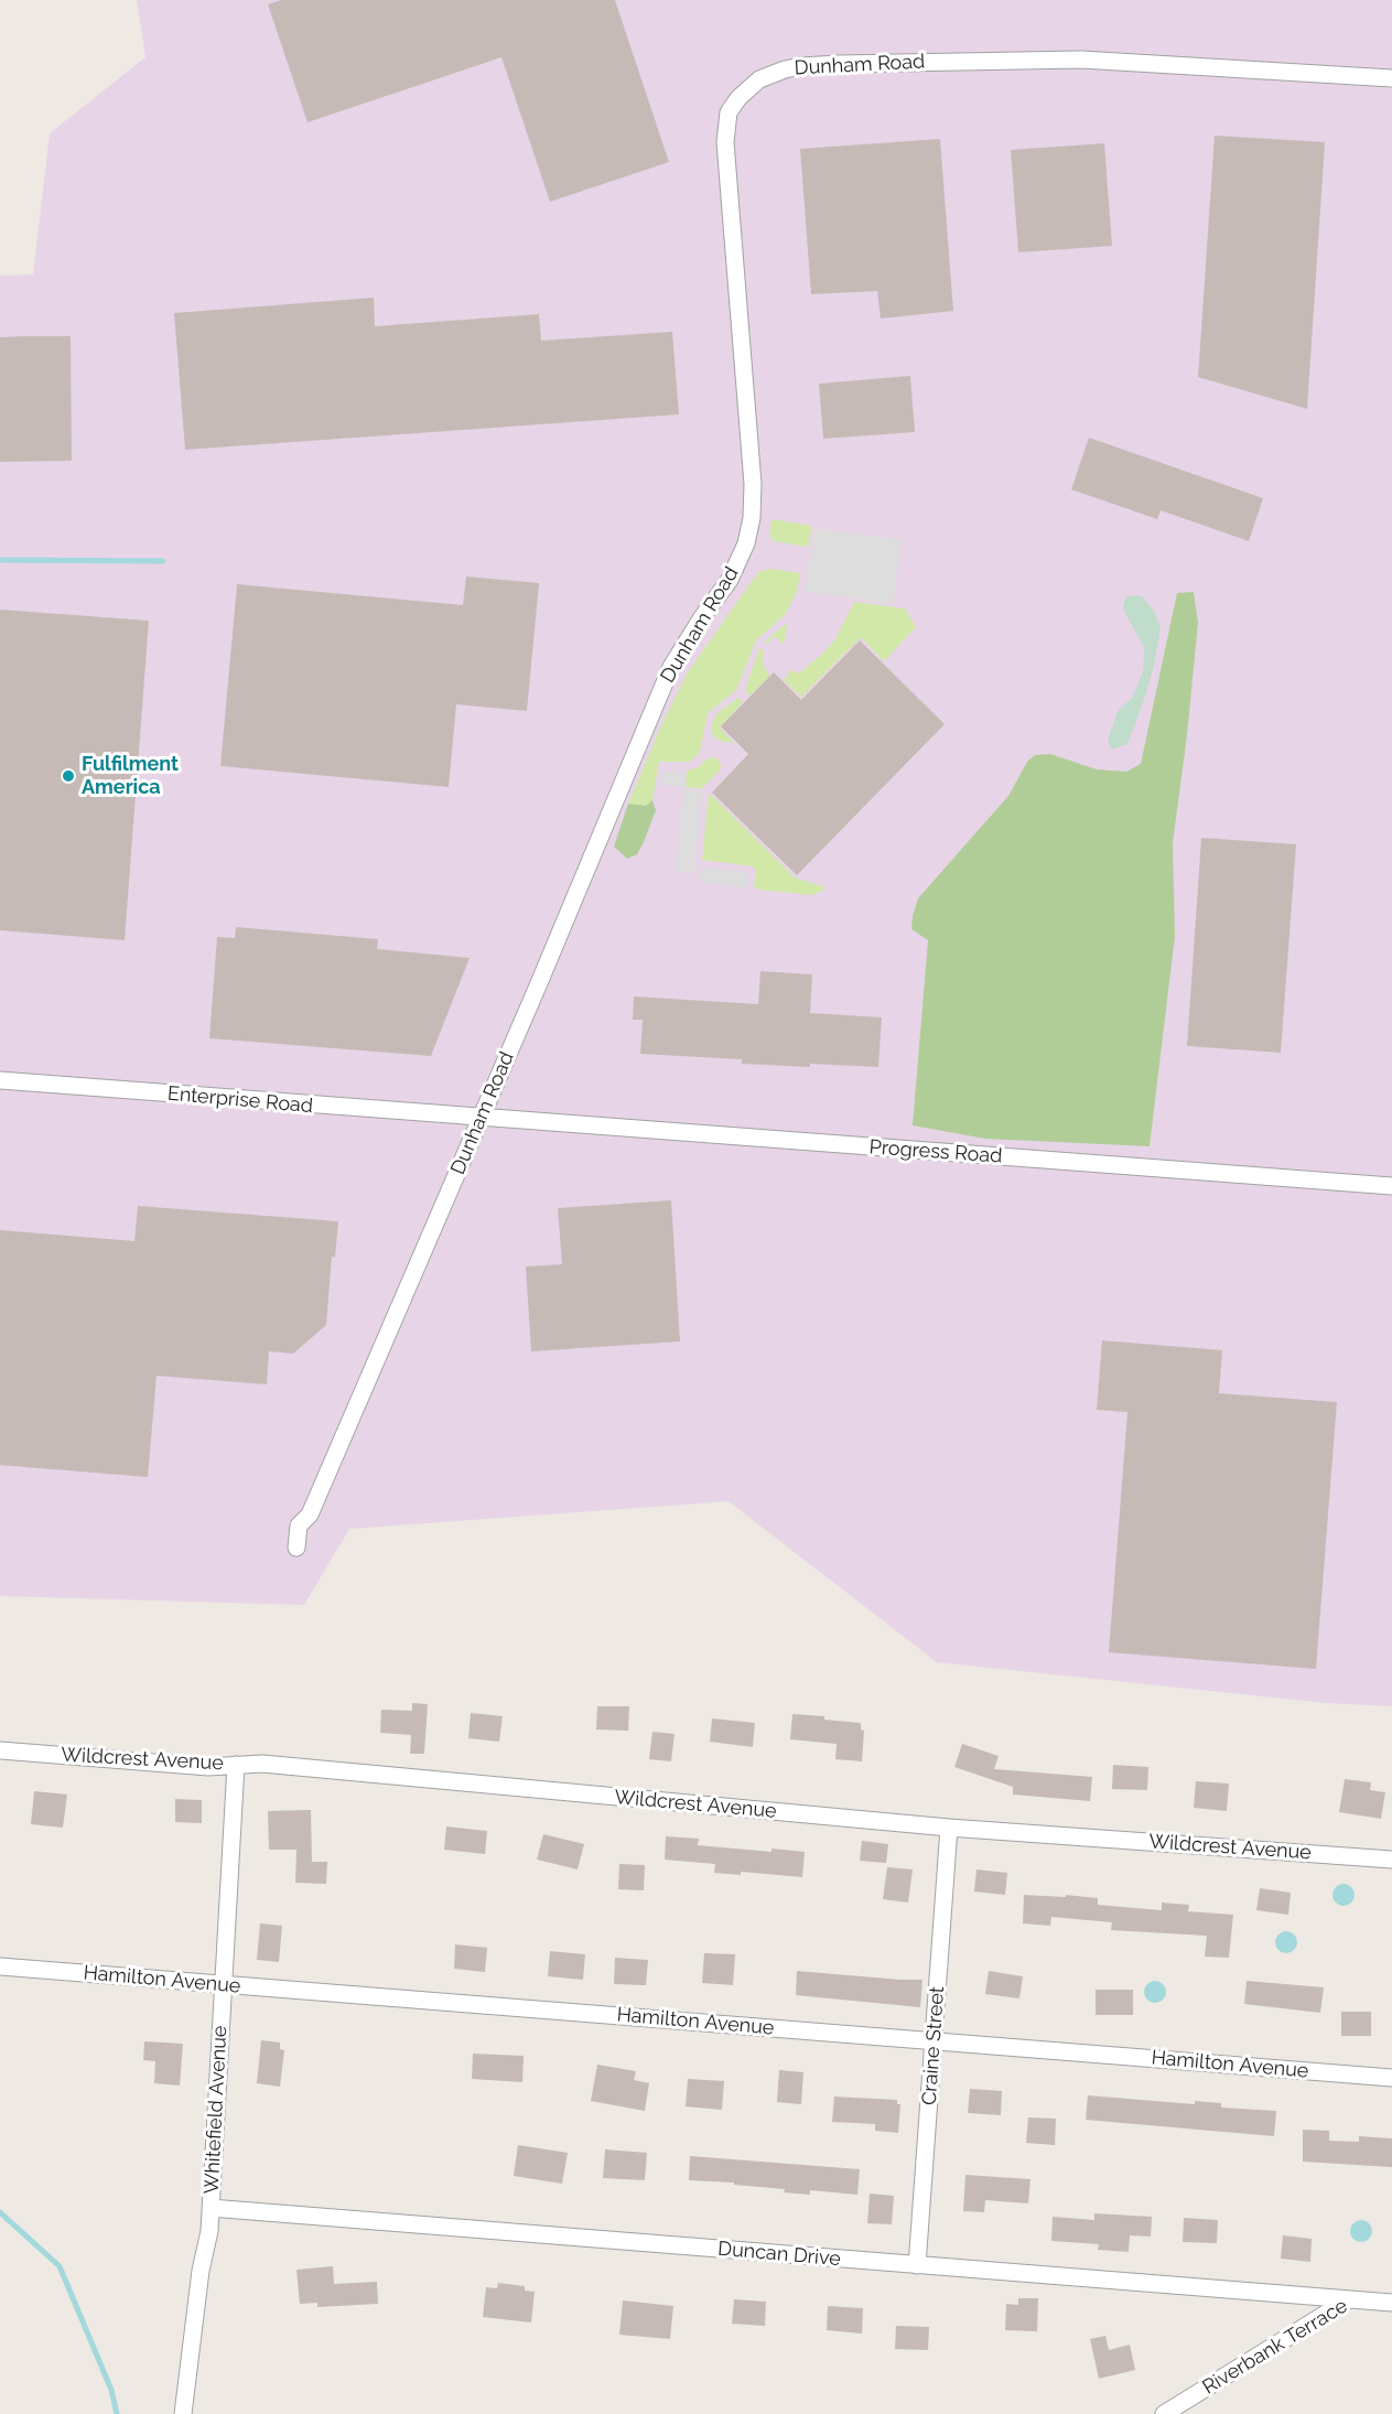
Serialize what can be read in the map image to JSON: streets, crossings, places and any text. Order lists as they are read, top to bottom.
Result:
{
  "streets": {
    "street": [
      "Dunham Road",
      "Enterprise Road",
      "Progress Road",
      "Wildcrest Avenue",
      "Hamilton Avenue",
      "Craine Street",
      "Whitefield Avenue",
      "Duncan Drive",
      "Riverbank Terrace"
    ]
  },
  "crossings": [
    ["Dunham Road", "Enterprise Road"],
    ["Dunham Road", "Progress Road"],
    ["Enterprise Road", "Progress Road"],
    ["Wildcrest Avenue", "Craine Street"],
    ["Wildcrest Avenue", "Whitefield Avenue"],
    ["Hamilton Avenue", "Craine Street"],
    ["Hamilton Avenue", "Whitefield Avenue"],
    ["Craine Street", "Duncan Drive"],
    ["Whitefield Avenue", "Duncan Drive"],
    ["Duncan Drive", "Riverbank Terrace"]
  ],
  "places": ["Fulfilment America"]
}
